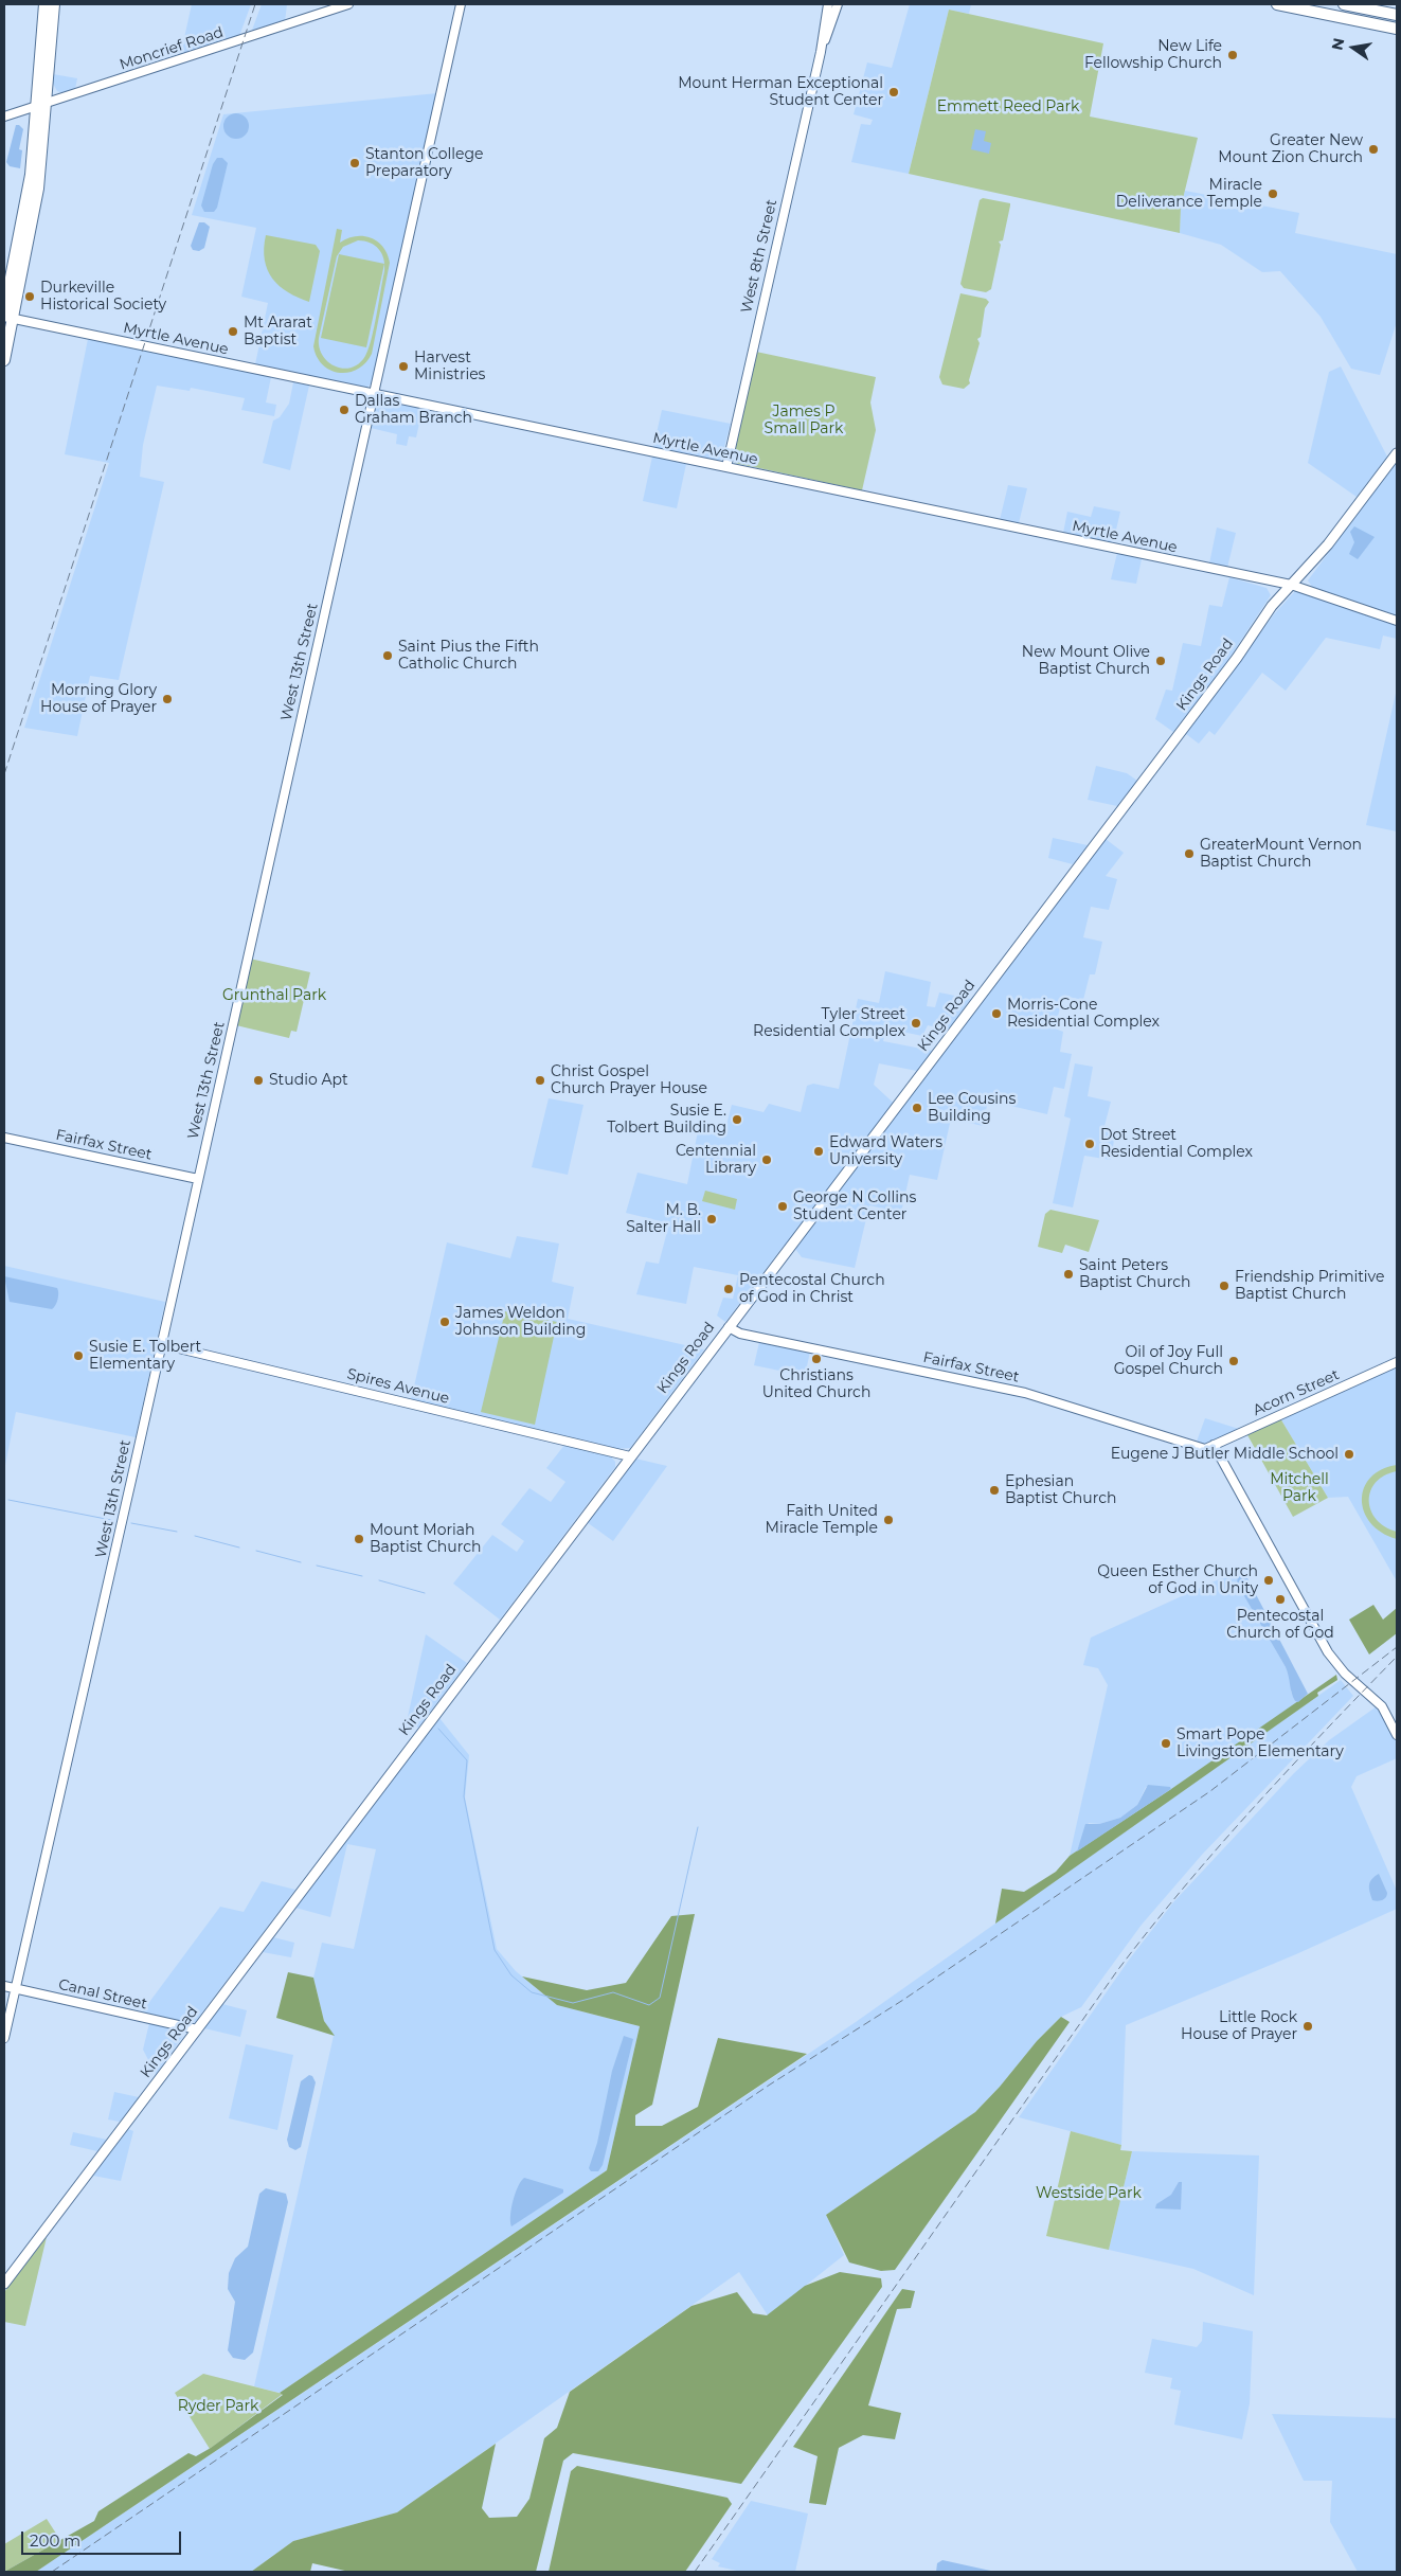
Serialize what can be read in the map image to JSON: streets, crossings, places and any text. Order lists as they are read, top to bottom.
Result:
{
  "streets": {
    "main road": ["Kings Road"],
    "street": [
      "Moncrief Road",
      "West 8th Street",
      "Myrtle Avenue",
      "West 13th Street",
      "Fairfax Street",
      "Spires Avenue",
      "Acorn Street",
      "Canal Street"
    ]
  },
  "crossings": [
    ["West 8th Street", "Myrtle Avenue"],
    ["Myrtle Avenue", "West 13th Street"],
    ["Myrtle Avenue", "Kings Road"],
    ["West 13th Street", "Fairfax Street"],
    ["West 13th Street", "Spires Avenue"],
    ["West 13th Street", "Canal Street"],
    ["Kings Road", "Fairfax Street"],
    ["Kings Road", "Spires Avenue"],
    ["Kings Road", "Canal Street"],
    ["Fairfax Street", "Acorn Street"]
  ],
  "parks": [
    "Emmett Reed Park",
    "James P Small Park",
    "Grunthal Park",
    "Mitchell Park",
    "Westside Park",
    "Ryder Park"
  ],
  "places": [
    "New Life Fellowship Church",
    "Mount Herman Exceptional Student Center",
    "Greater New Mount Zion Church",
    "Stanton College Preparatory",
    "Miracle Deliverance Temple",
    "Durkeville Historical Society",
    "Mt Ararat Baptist",
    "Harvest Ministries",
    "Dallas Graham Branch",
    "Saint Pius the Fifth Catholic Church",
    "New Mount Olive Baptist Church",
    "Morning Glory House of Prayer",
    "GreaterMount Vernon Baptist Church",
    "Morris-Cone Residential Complex",
    "Tyler Street Residential Complex",
    "Studio Apt",
    "Christ Gospel Church Prayer House",
    "Lee Cousins Building",
    "Susie E. Tolbert Building",
    "Dot Street Residential Complex",
    "Edward Waters University",
    "Centennial Library",
    "George N Collins Student Center",
    "M. B. Salter Hall",
    "Saint Peters Baptist Church",
    "Friendship Primitive Baptist Church",
    "Pentecostal Church of God in Christ",
    "James Weldon Johnson Building",
    "Susie E. Tolbert Elementary",
    "Christians United Church",
    "Oil of Joy Full Gospel Church",
    "Eugene J Butler Middle School",
    "Ephesian Baptist Church",
    "Faith United Miracle Temple",
    "Mount Moriah Baptist Church",
    "Queen Esther Church of God in Unity",
    "Pentecostal Church of God",
    "Smart Pope Livingston Elementary",
    "Little Rock House of Prayer"
  ],
  "scale_bar": "200 m",
  "north": "left"
}
